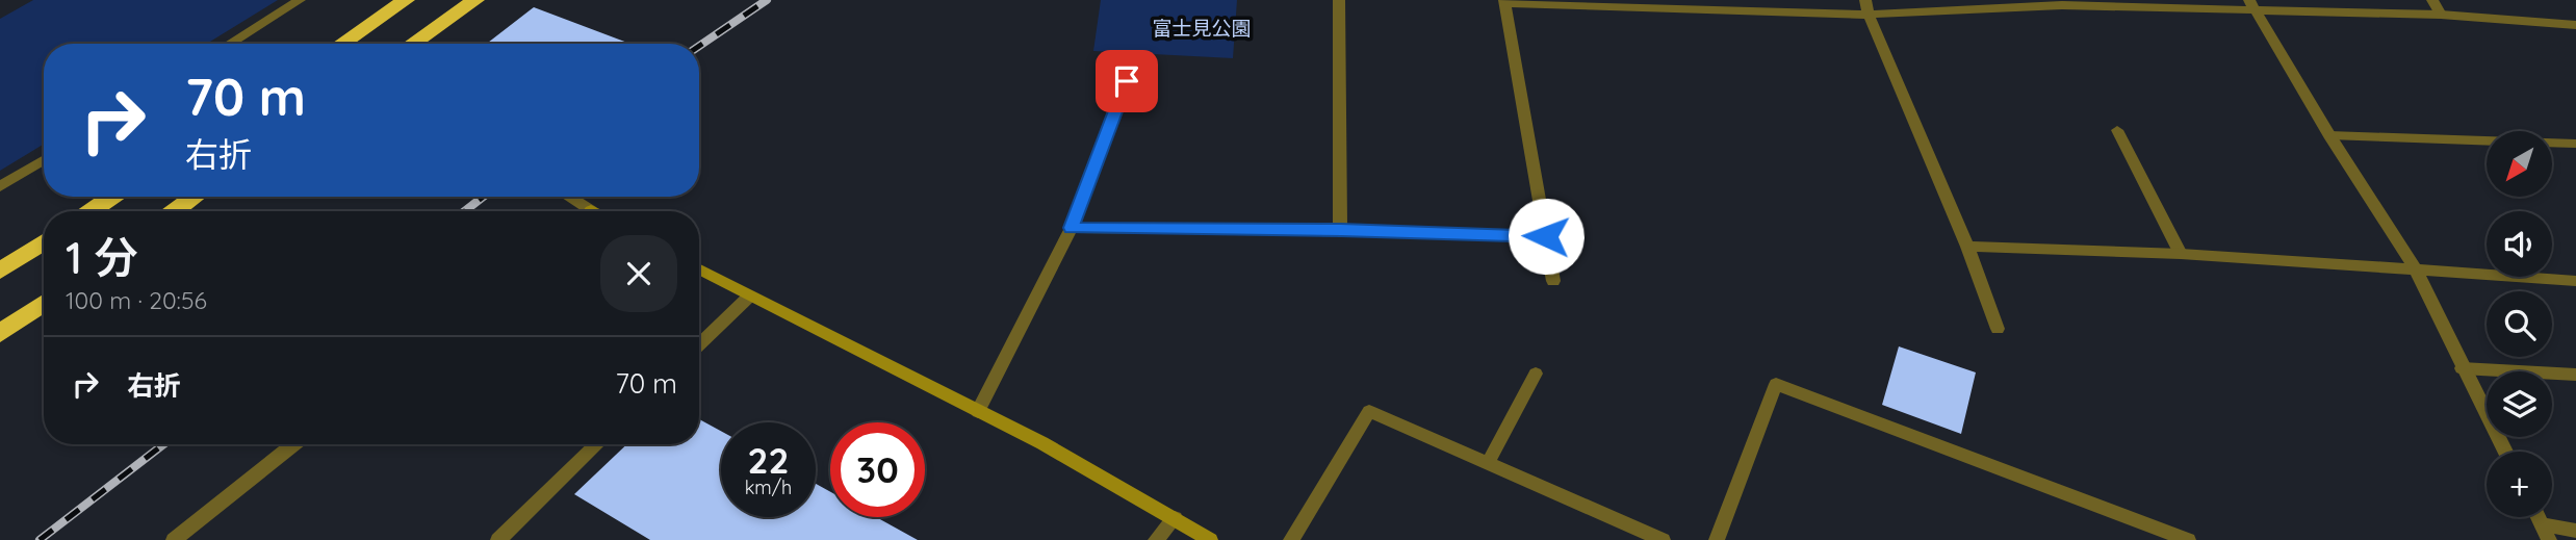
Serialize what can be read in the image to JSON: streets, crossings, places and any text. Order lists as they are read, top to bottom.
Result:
{
  "parks": ["富士見公園"],
  "north": "bottom left",
  "page": {
    "turn": ["70 m", "右折"],
    "map_buttons": "+",
    "heading": ["1 分", "100 m · 20:56"],
    "list": [
      {
        "name": "右折",
        "value": "70 m"
      }
    ],
    "speed": "22 km/h",
    "limit": "30"
  }
}
